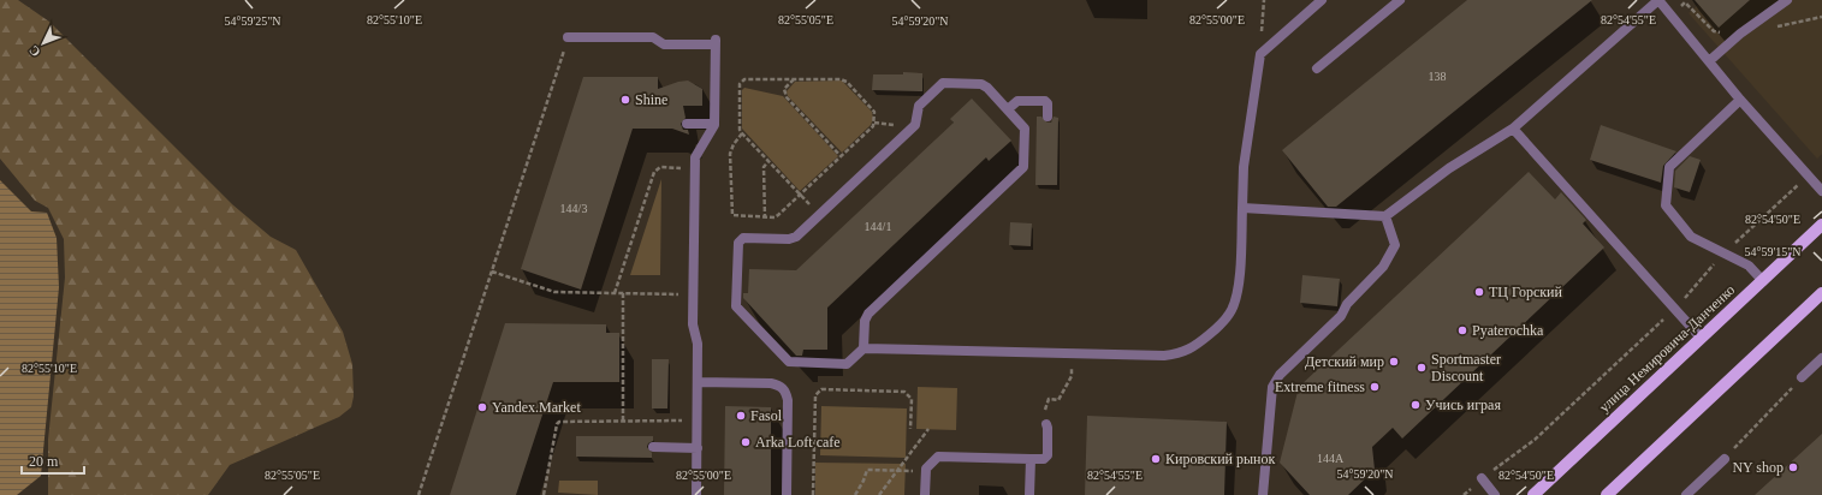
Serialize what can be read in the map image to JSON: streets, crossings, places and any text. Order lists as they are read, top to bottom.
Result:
{
  "streets": {
    "main road": ["улица Немировича-Данченко"]
  },
  "places": [
    "Shine",
    "ТЦ Горский",
    "Pyaterochka",
    "Детский мир",
    "Sportmaster Discount",
    "Extreme fitness",
    "Учись играя",
    "Yandex.Market",
    "Fasol",
    "Arka Loft cafe",
    "Кировский рынок",
    "NY shop"
  ],
  "house_numbers": [
    "138",
    "144/3",
    "144/1",
    "144А"
  ],
  "scale_bar": "20 m",
  "north": "bottom left",
  "coordinates": [
    "82°55'10\"E",
    "82°55'05\"E",
    "82°55'00\"E",
    "82°54'55\"E",
    "54°59'25\"N",
    "54°59'20\"N",
    "82°54'50\"E",
    "54°59'15\"N"
  ]
}
